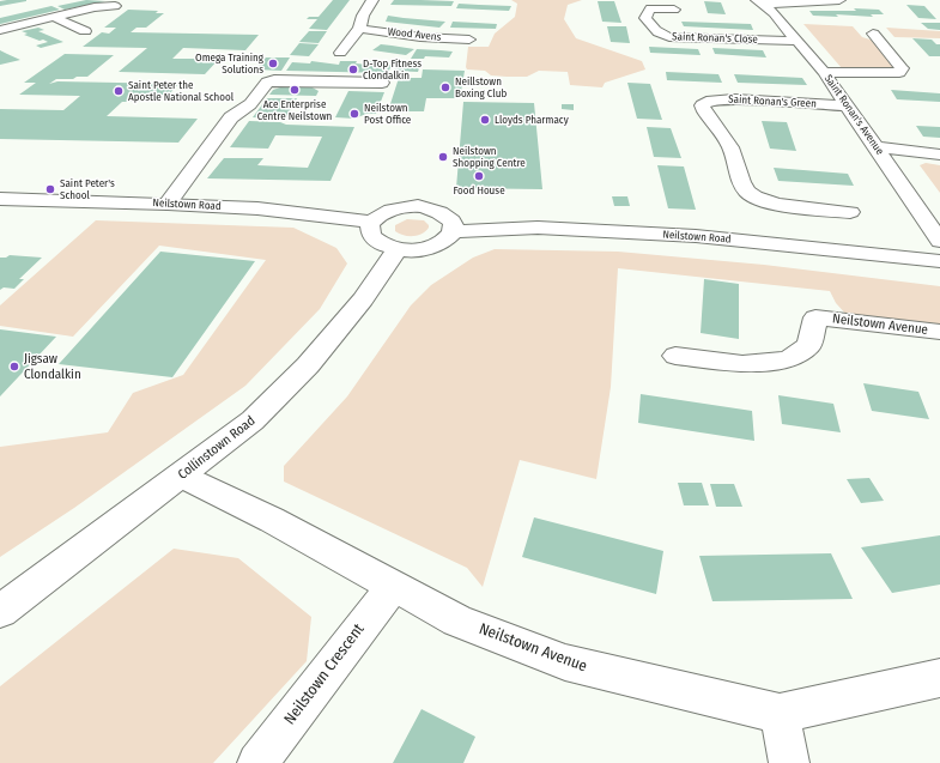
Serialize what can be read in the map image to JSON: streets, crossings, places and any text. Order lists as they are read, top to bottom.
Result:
{
  "streets": {
    "street": [
      "Wood Avens",
      "Saint Ronan's Close",
      "Saint Ronan's Green",
      "Saint Ronan's Avenue",
      "Neilstown Road",
      "Neilstown Avenue",
      "Collinstown Road",
      "Neilstown Crescent"
    ]
  },
  "crossings": [
    ["Saint Ronan's Close", "Saint Ronan's Avenue"],
    ["Saint Ronan's Green", "Saint Ronan's Avenue"],
    ["Neilstown Avenue", "Collinstown Road"],
    ["Neilstown Avenue", "Neilstown Crescent"]
  ],
  "places": [
    "Omega Training Solutions",
    "D-Top Fitness Clondalkin",
    "Neillstown Boxing Club",
    "Ace Enterprise Centre Neilstown",
    "Saint Peter the Apostle National School",
    "Neilstown Post Office",
    "Lloyds Pharmacy",
    "Neilstown Shopping Centre",
    "Food House",
    "Saint Peter's School",
    "Jigsaw Clondalkin"
  ]
}
